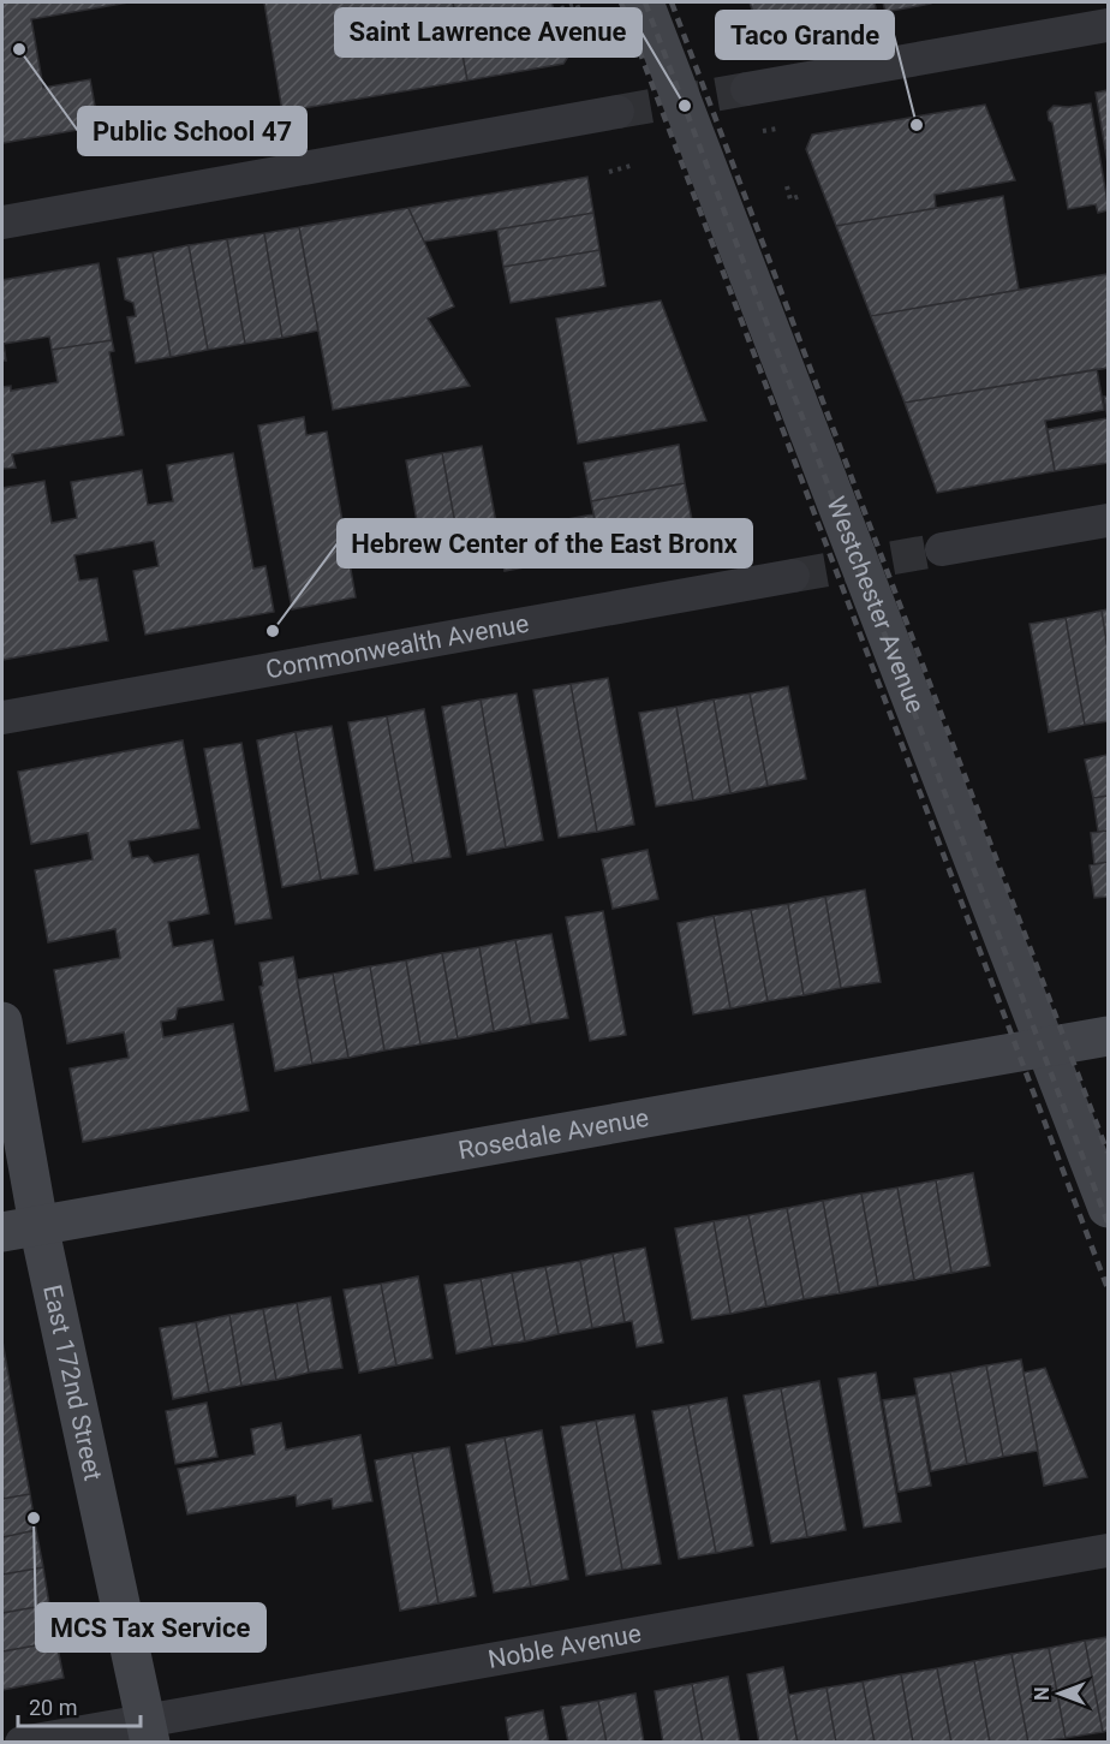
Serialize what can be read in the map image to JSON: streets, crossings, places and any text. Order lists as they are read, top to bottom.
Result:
{
  "streets": {
    "street": [
      "Westchester Avenue",
      "Commonwealth Avenue",
      "Rosedale Avenue",
      "East 172nd Street",
      "Noble Avenue"
    ]
  },
  "crossings": [
    ["Westchester Avenue", "Rosedale Avenue"],
    ["Rosedale Avenue", "East 172nd Street"],
    ["East 172nd Street", "Noble Avenue"]
  ],
  "places": [
    "Public School 47",
    "Saint Lawrence Avenue",
    "Taco Grande",
    "Hebrew Center of the East Bronx",
    "MCS Tax Service"
  ],
  "scale_bar": "20 m",
  "north": "left"
}
